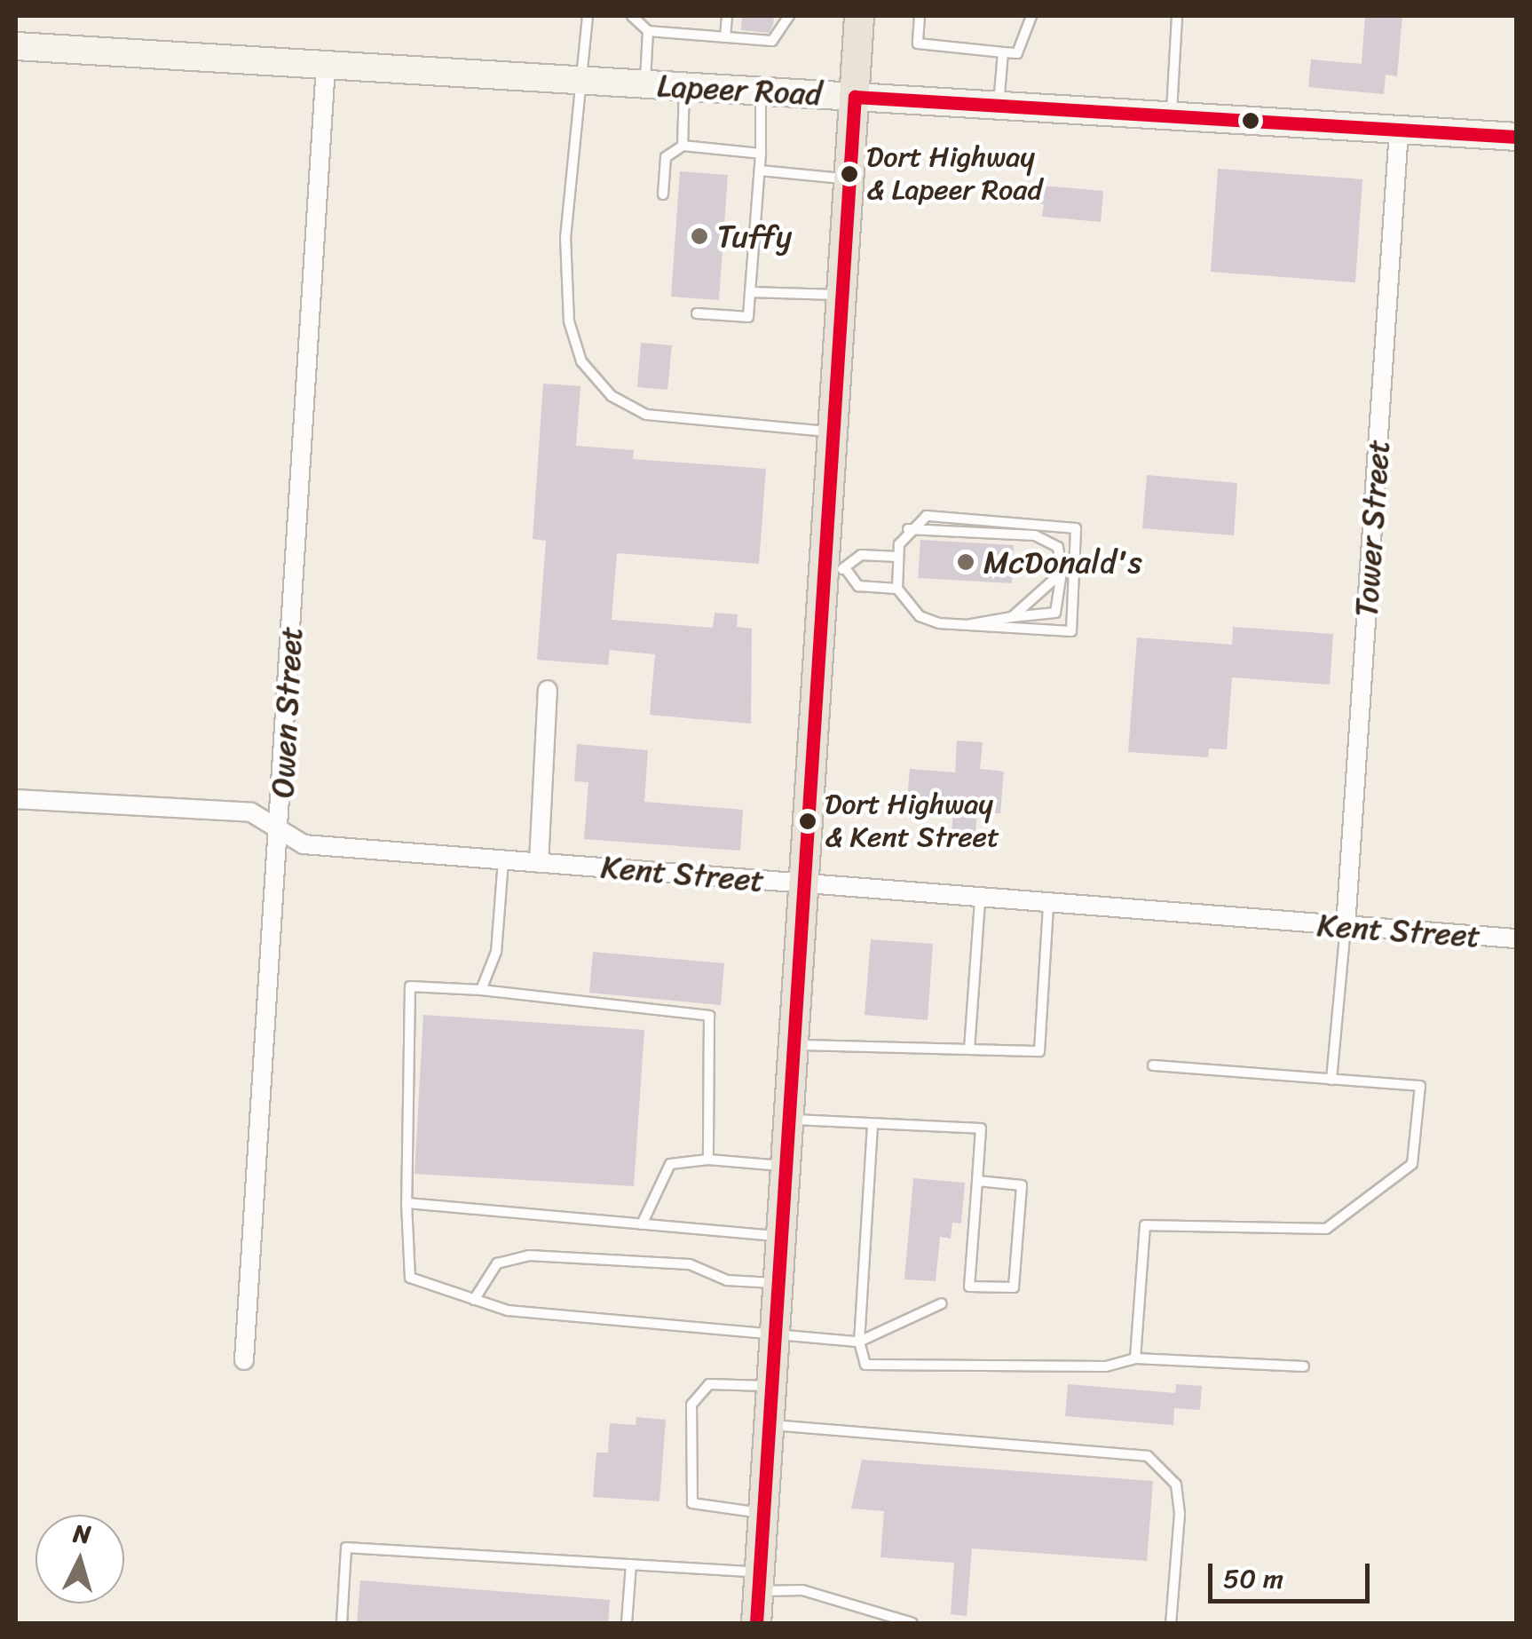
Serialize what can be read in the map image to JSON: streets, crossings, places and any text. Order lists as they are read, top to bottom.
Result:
{
  "streets": {
    "main road": ["Lapeer Road"],
    "street": ["Tower Street", "Owen Street", "Kent Street"]
  },
  "crossings": [
    ["Lapeer Road", "Tower Street"],
    ["Lapeer Road", "Owen Street"],
    ["Tower Street", "Kent Street"],
    ["Owen Street", "Kent Street"]
  ],
  "places": [
    "Dort Highway & Lapeer Road",
    "Tuffy",
    "McDonald's",
    "Dort Highway & Kent Street"
  ],
  "scale_bar": "50 m",
  "north": "top"
}
